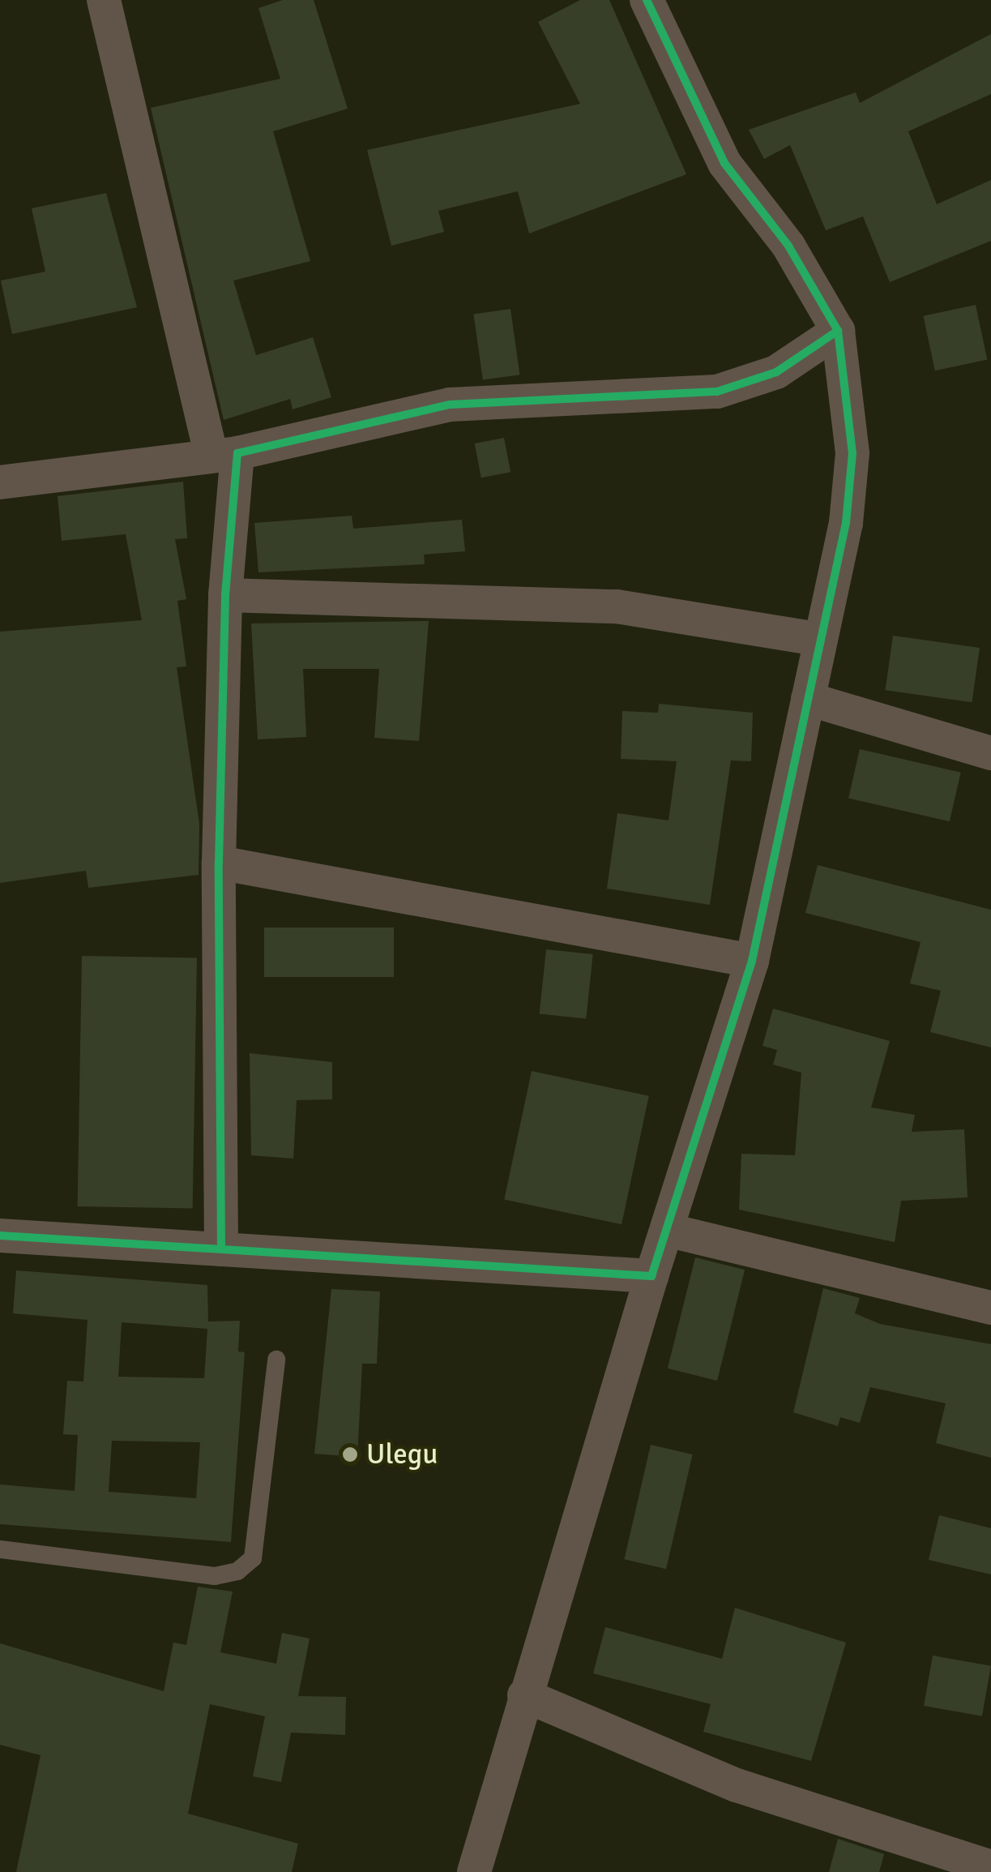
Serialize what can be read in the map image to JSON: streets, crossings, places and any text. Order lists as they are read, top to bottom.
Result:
{
  "places": ["Ulegu"]
}
